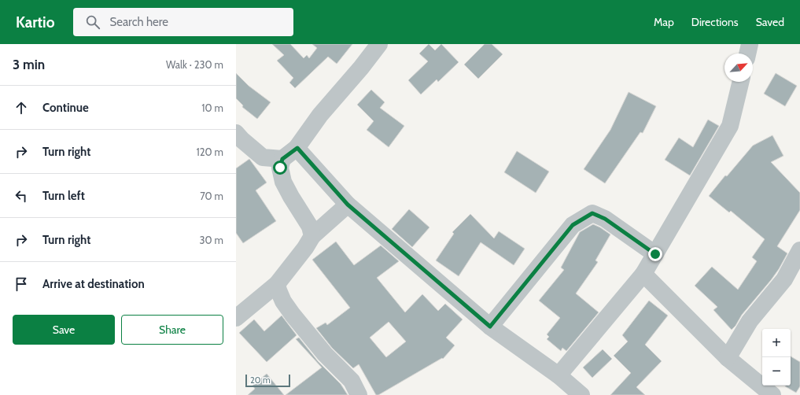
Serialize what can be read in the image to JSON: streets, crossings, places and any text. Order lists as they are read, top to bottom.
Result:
{
  "scale_bar": "20 m",
  "north": "top right",
  "page": {
    "header": "Kartio",
    "search": "Search here",
    "nav": ["Map", "Directions", "Saved"],
    "heading": ["3 min", "Walk · 230 m"],
    "list": [
      ["Continue", "10 m"],
      ["Turn right", "120 m"],
      ["Turn left", "70 m"],
      ["Turn right", "30 m"],
      "Arrive at destination"
    ],
    "buttons": ["Save", "Share"],
    "map_buttons": ["+", "−"],
    "scale": "20 m"
  }
}
